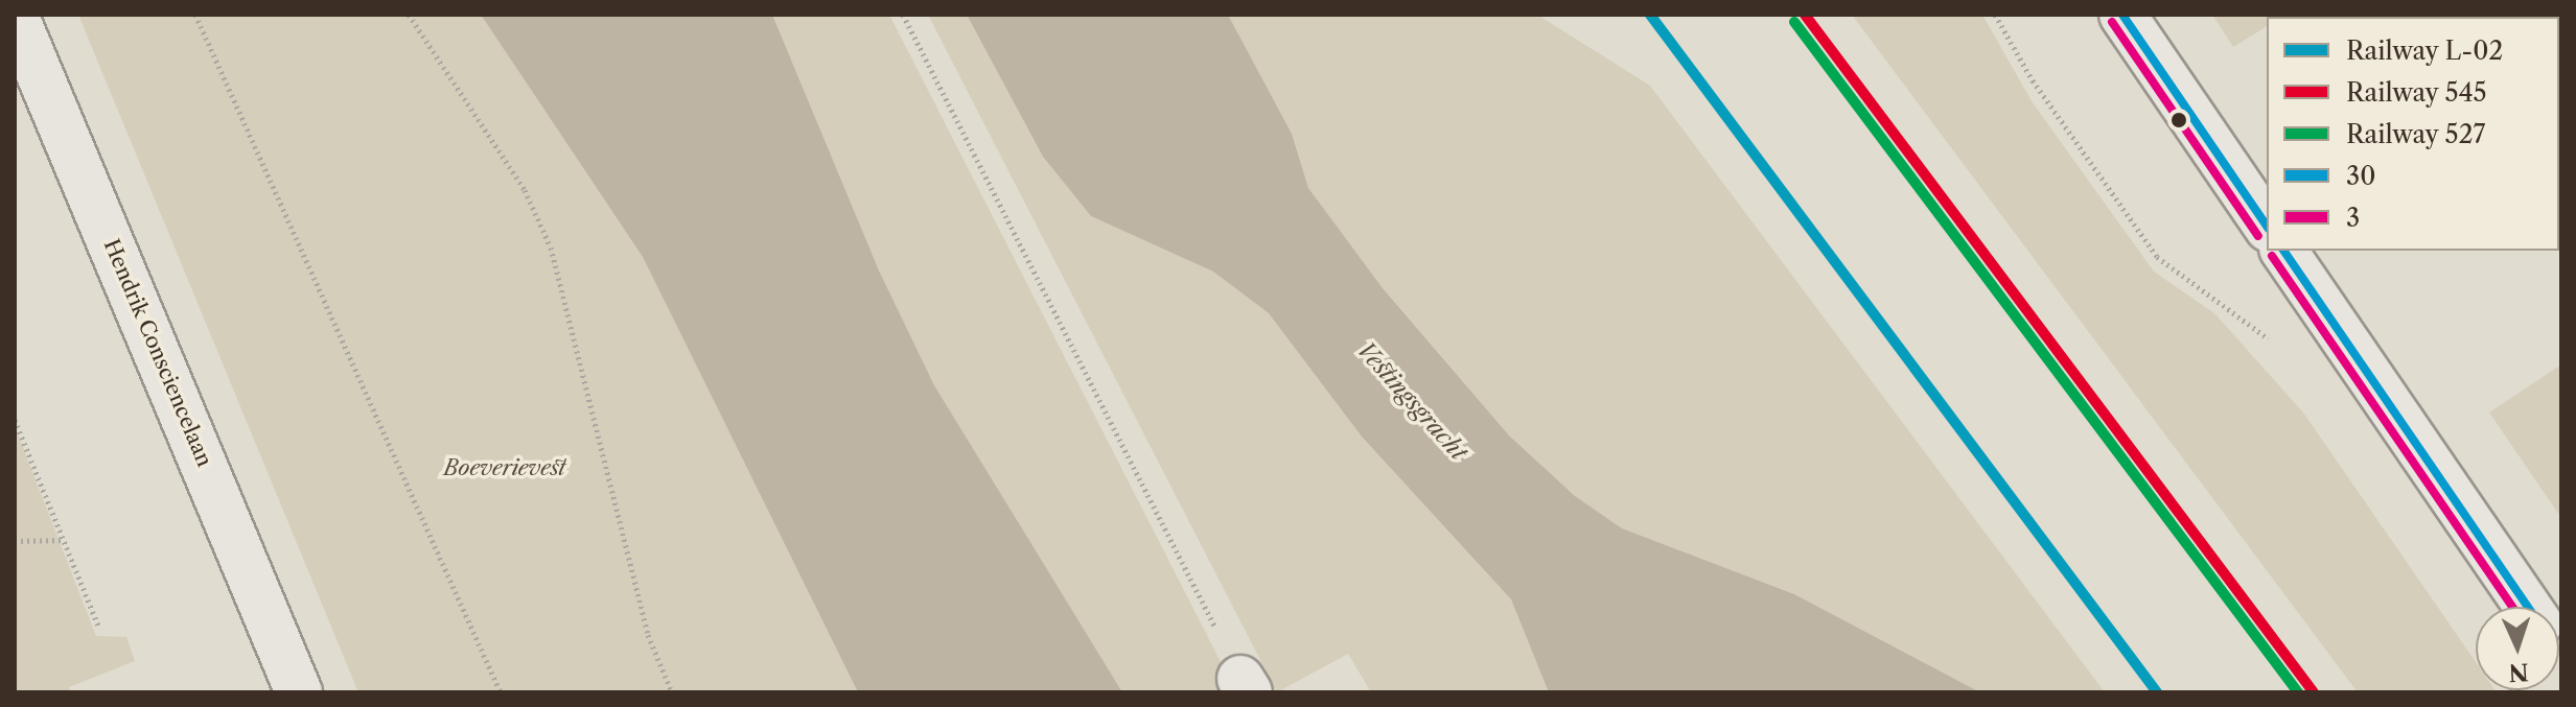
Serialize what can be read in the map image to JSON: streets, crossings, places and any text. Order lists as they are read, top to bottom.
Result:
{
  "streets": {
    "street": ["Hendrik Consciencelaan"]
  },
  "water": ["Vestingsgracht"],
  "parks": ["Boeverievest"],
  "lines": [
    "rail line L-02",
    "rail line 545",
    "transit line 30",
    "rail line 527",
    "transit line 3"
  ],
  "legend": [
    "Railway L-02",
    "Railway 545",
    "Railway 527",
    "30",
    "3"
  ],
  "north": "bottom"
}
